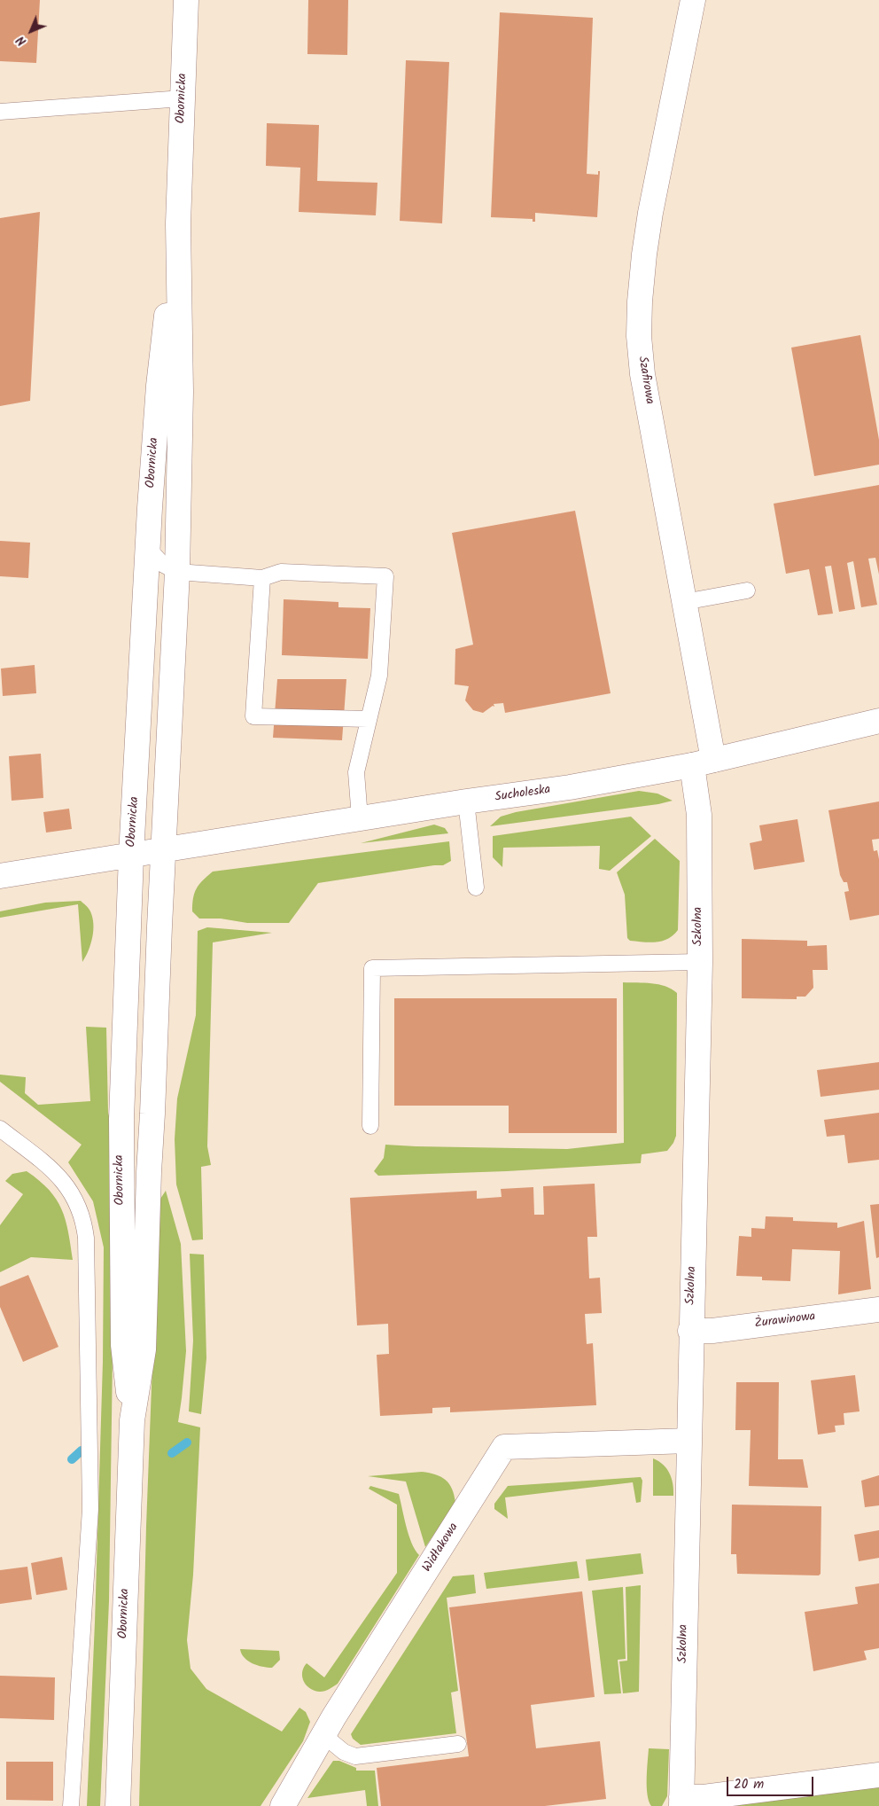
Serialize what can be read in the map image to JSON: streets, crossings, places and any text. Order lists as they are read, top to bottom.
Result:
{
  "streets": {
    "street": [
      "Obornicka",
      "Szafirowa",
      "Sucholeska",
      "Szkolna",
      "Żurawinowa",
      "Widłakowa"
    ]
  },
  "crossings": [
    ["Obornicka", "Sucholeska"],
    ["Szafirowa", "Sucholeska"],
    ["Szafirowa", "Szkolna"],
    ["Sucholeska", "Szkolna"],
    ["Szkolna", "Żurawinowa"],
    ["Szkolna", "Widłakowa"]
  ],
  "scale_bar": "20 m",
  "north": "bottom left"
}
